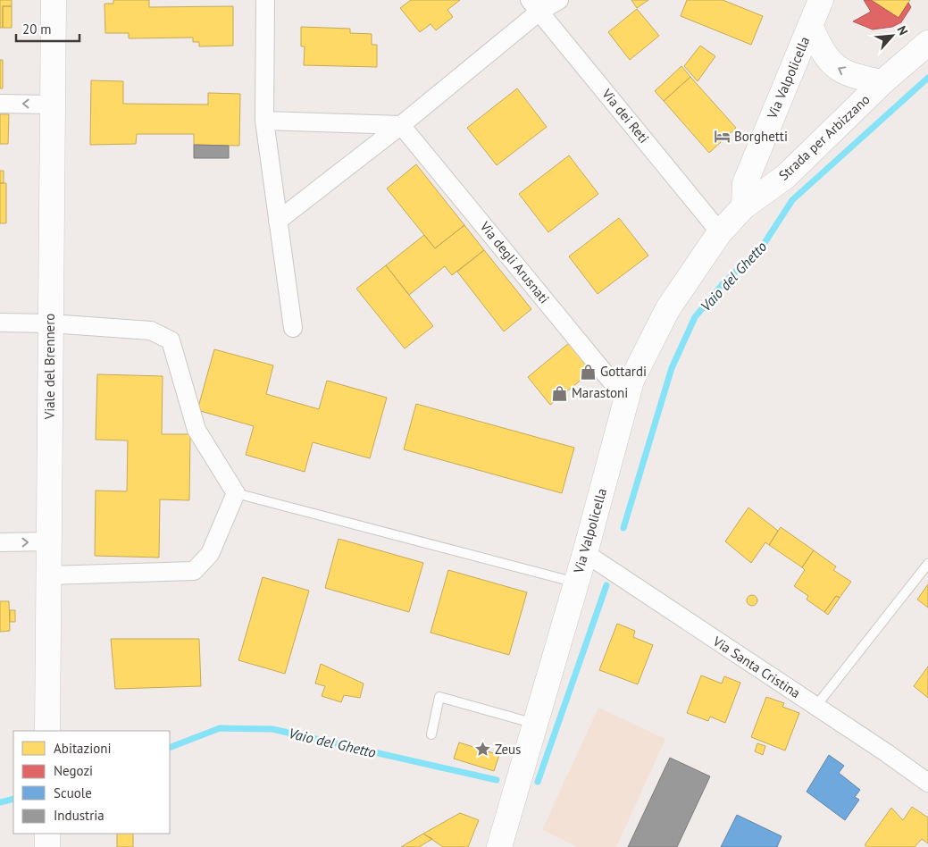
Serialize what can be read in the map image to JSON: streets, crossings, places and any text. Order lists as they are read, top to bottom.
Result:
{
  "streets": {
    "main road": ["Via Valpolicella", "Strada per Arbizzano", "Viale del Brennero"],
    "street": ["Via dei Reti", "Via degli Arusnati", "Via Santa Cristina"]
  },
  "crossings": [
    ["Via Valpolicella", "Via dei Reti"],
    ["Via Valpolicella", "Strada per Arbizzano"],
    ["Via Valpolicella", "Via degli Arusnati"],
    ["Via Valpolicella", "Via Santa Cristina"],
    ["Via dei Reti", "Strada per Arbizzano"]
  ],
  "water": ["Vaio del Ghetto"],
  "places": {
    "hotel": ["Borghetti"],
    "shop": ["Gottardi", "Marastoni"],
    "place": ["Zeus"]
  },
  "legend": [
    "Abitazioni",
    "Negozi",
    "Scuole",
    "Industria"
  ],
  "scale_bar": "20 m",
  "north": "top right"
}
